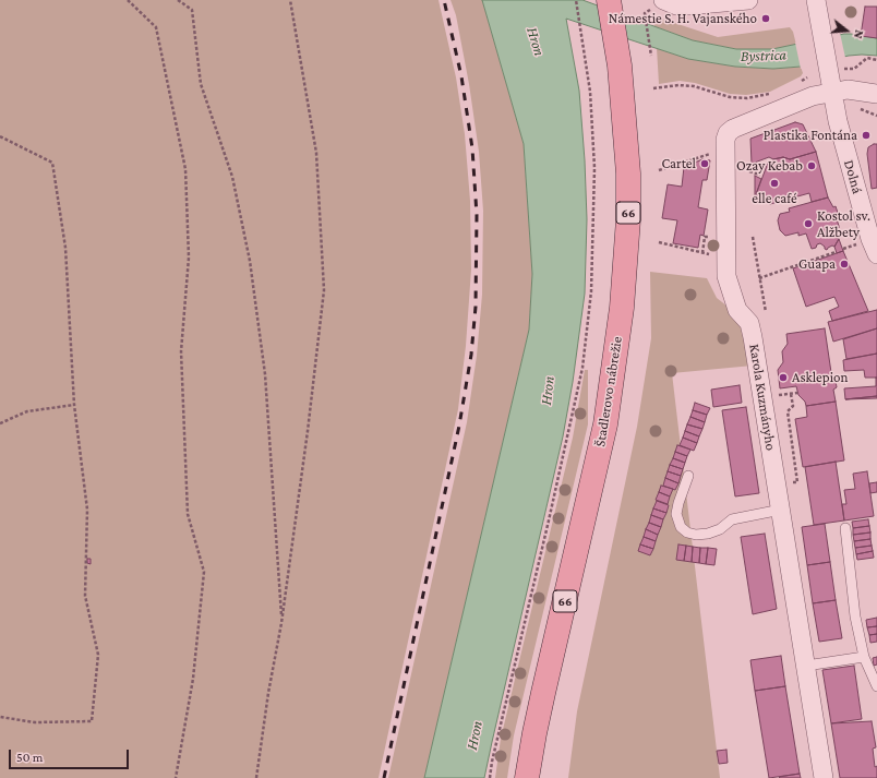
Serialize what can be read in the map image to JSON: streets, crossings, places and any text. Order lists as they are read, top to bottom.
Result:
{
  "streets": {
    "main road": ["66", "Štadlerovo nábrežie"],
    "street": ["Dolná", "Karola Kuzmányho"]
  },
  "crossings": [
    ["Dolná", "Karola Kuzmányho"]
  ],
  "water": ["Hron", "Bystrica"],
  "places": [
    "Námestie S. H. Vajanského",
    "Plastika Fontána",
    "Cartel",
    "Ozay Kebab",
    "elle café",
    "Kostol sv. Alžbety",
    "Guapa",
    "Asklepion"
  ],
  "scale_bar": "50 m",
  "north": "right"
}
